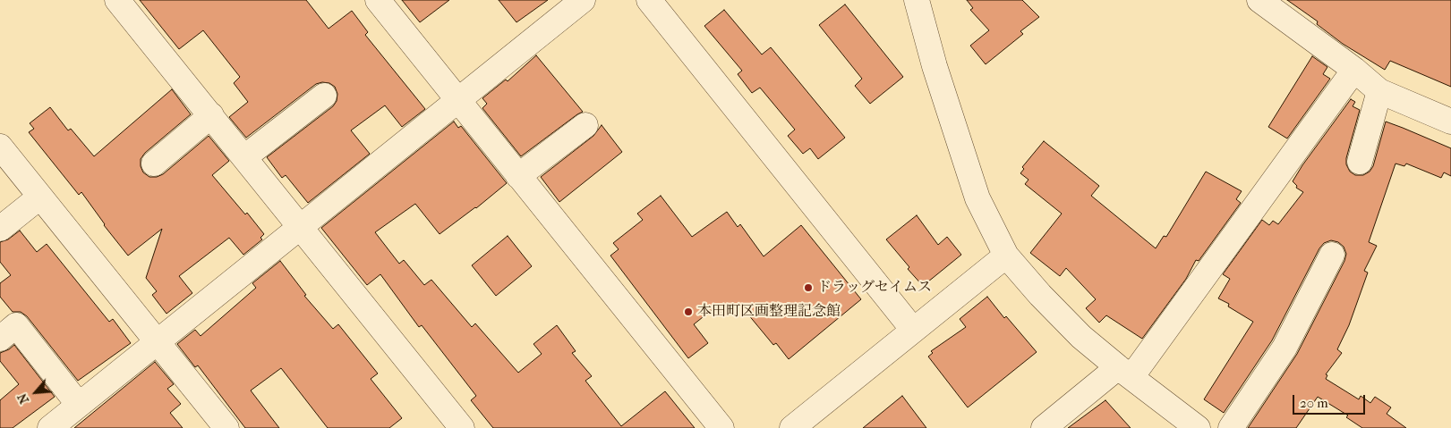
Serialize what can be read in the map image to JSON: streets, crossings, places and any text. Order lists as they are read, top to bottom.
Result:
{
  "places": ["ドラッグセイムス", "本田町区画整理記念館"],
  "scale_bar": "20 m",
  "north": "bottom left"
}
